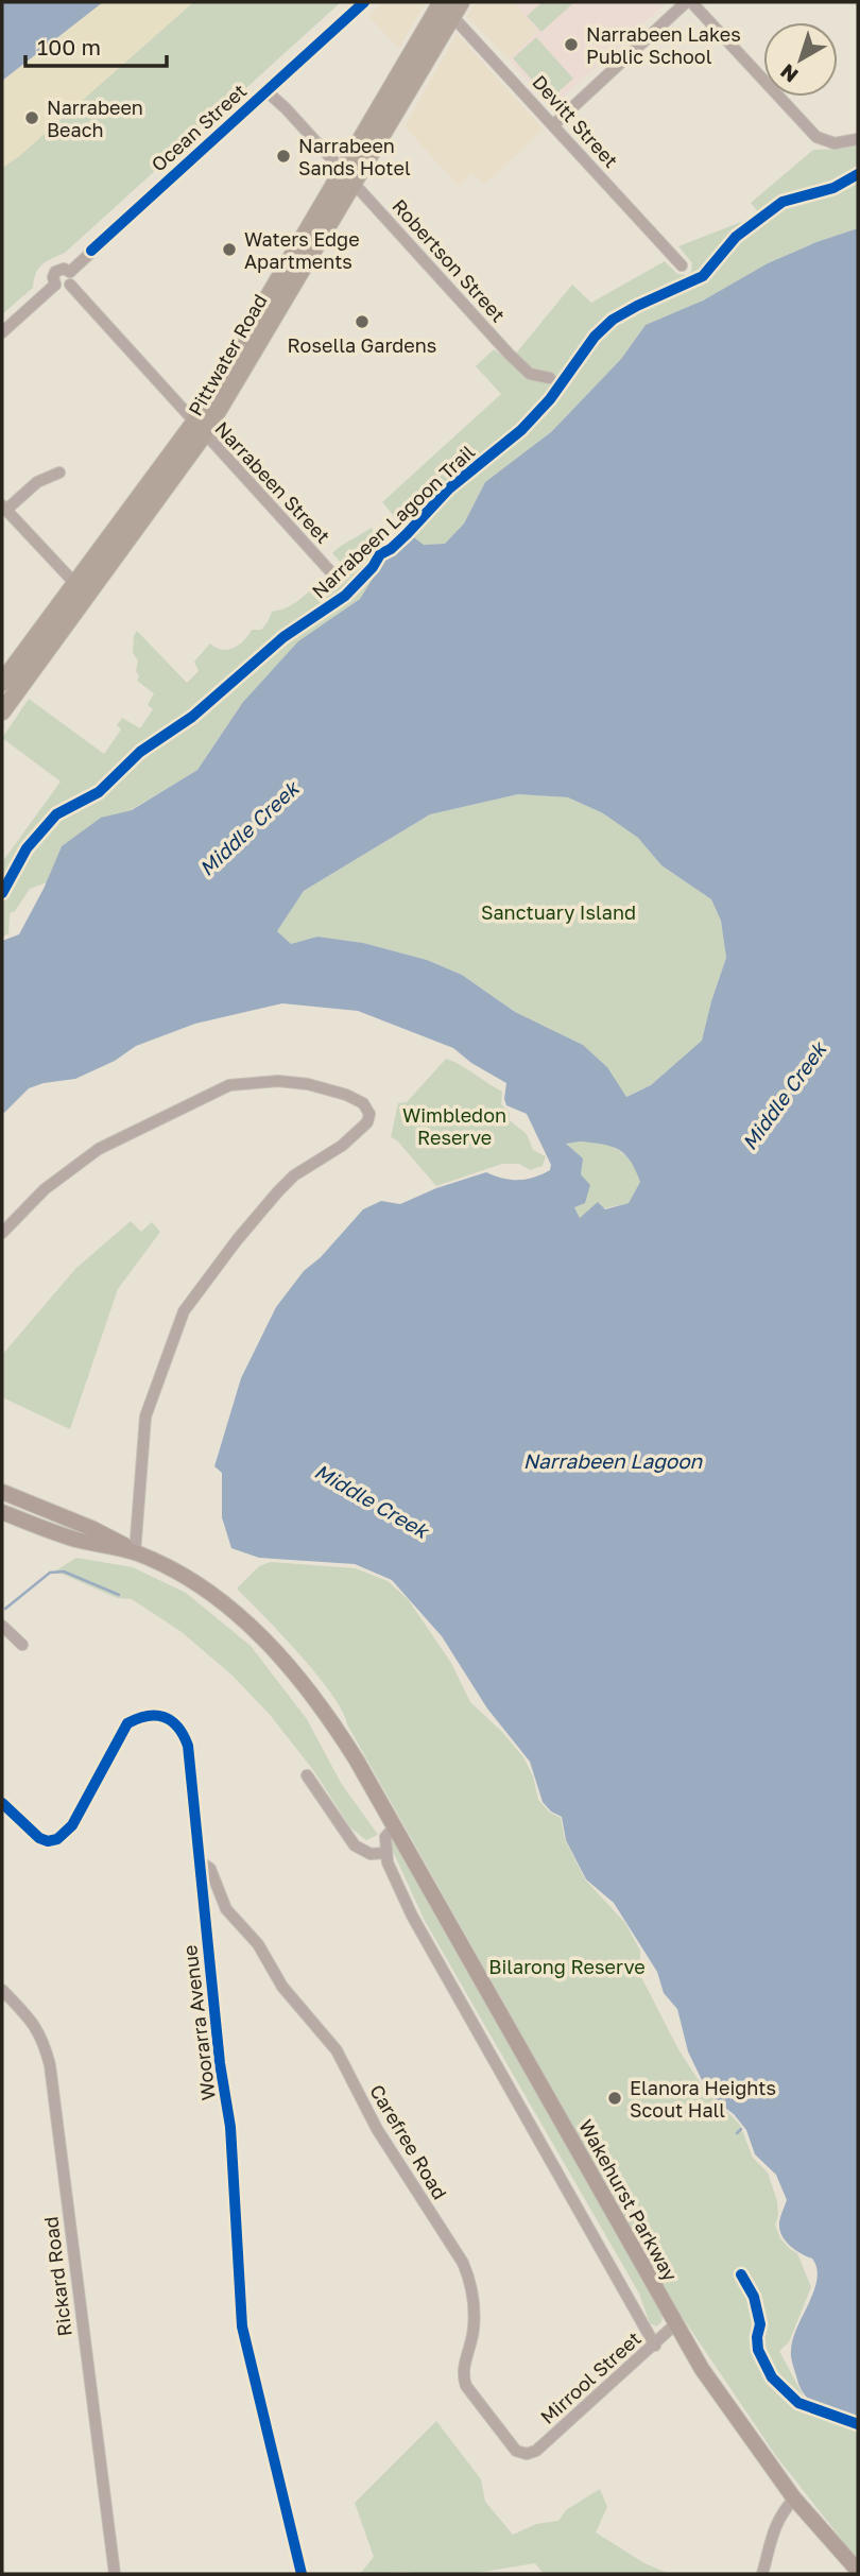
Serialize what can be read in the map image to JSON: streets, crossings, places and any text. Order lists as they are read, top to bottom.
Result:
{
  "streets": {
    "highway": ["Pittwater Road"],
    "main road": ["Wakehurst Parkway"],
    "street": [
      "Devitt Street",
      "Ocean Street",
      "Robertson Street",
      "Narrabeen Street",
      "Woorarra Avenue",
      "Carefree Road",
      "Rickard Road",
      "Mirrool Street"
    ],
    "cycle path": ["Narrabeen Lagoon Trail"]
  },
  "crossings": [
    ["Devitt Street", "Pittwater Road"],
    ["Ocean Street", "Robertson Street"],
    ["Ocean Street", "Narrabeen Street"],
    ["Robertson Street", "Pittwater Road"],
    ["Pittwater Road", "Narrabeen Street"],
    ["Woorarra Avenue", "Carefree Road"],
    ["Carefree Road", "Mirrool Street"],
    ["Wakehurst Parkway", "Mirrool Street"]
  ],
  "water": ["Middle Creek", "Narrabeen Lagoon"],
  "parks": ["Sanctuary Island", "Wimbledon Reserve", "Bilarong Reserve"],
  "places": [
    "Narrabeen Lakes Public School",
    "Narrabeen Beach",
    "Narrabeen Sands Hotel",
    "Waters Edge Apartments",
    "Rosella Gardens",
    "Elanora Heights Scout Hall"
  ],
  "scale_bar": "100 m",
  "north": "bottom left"
}
